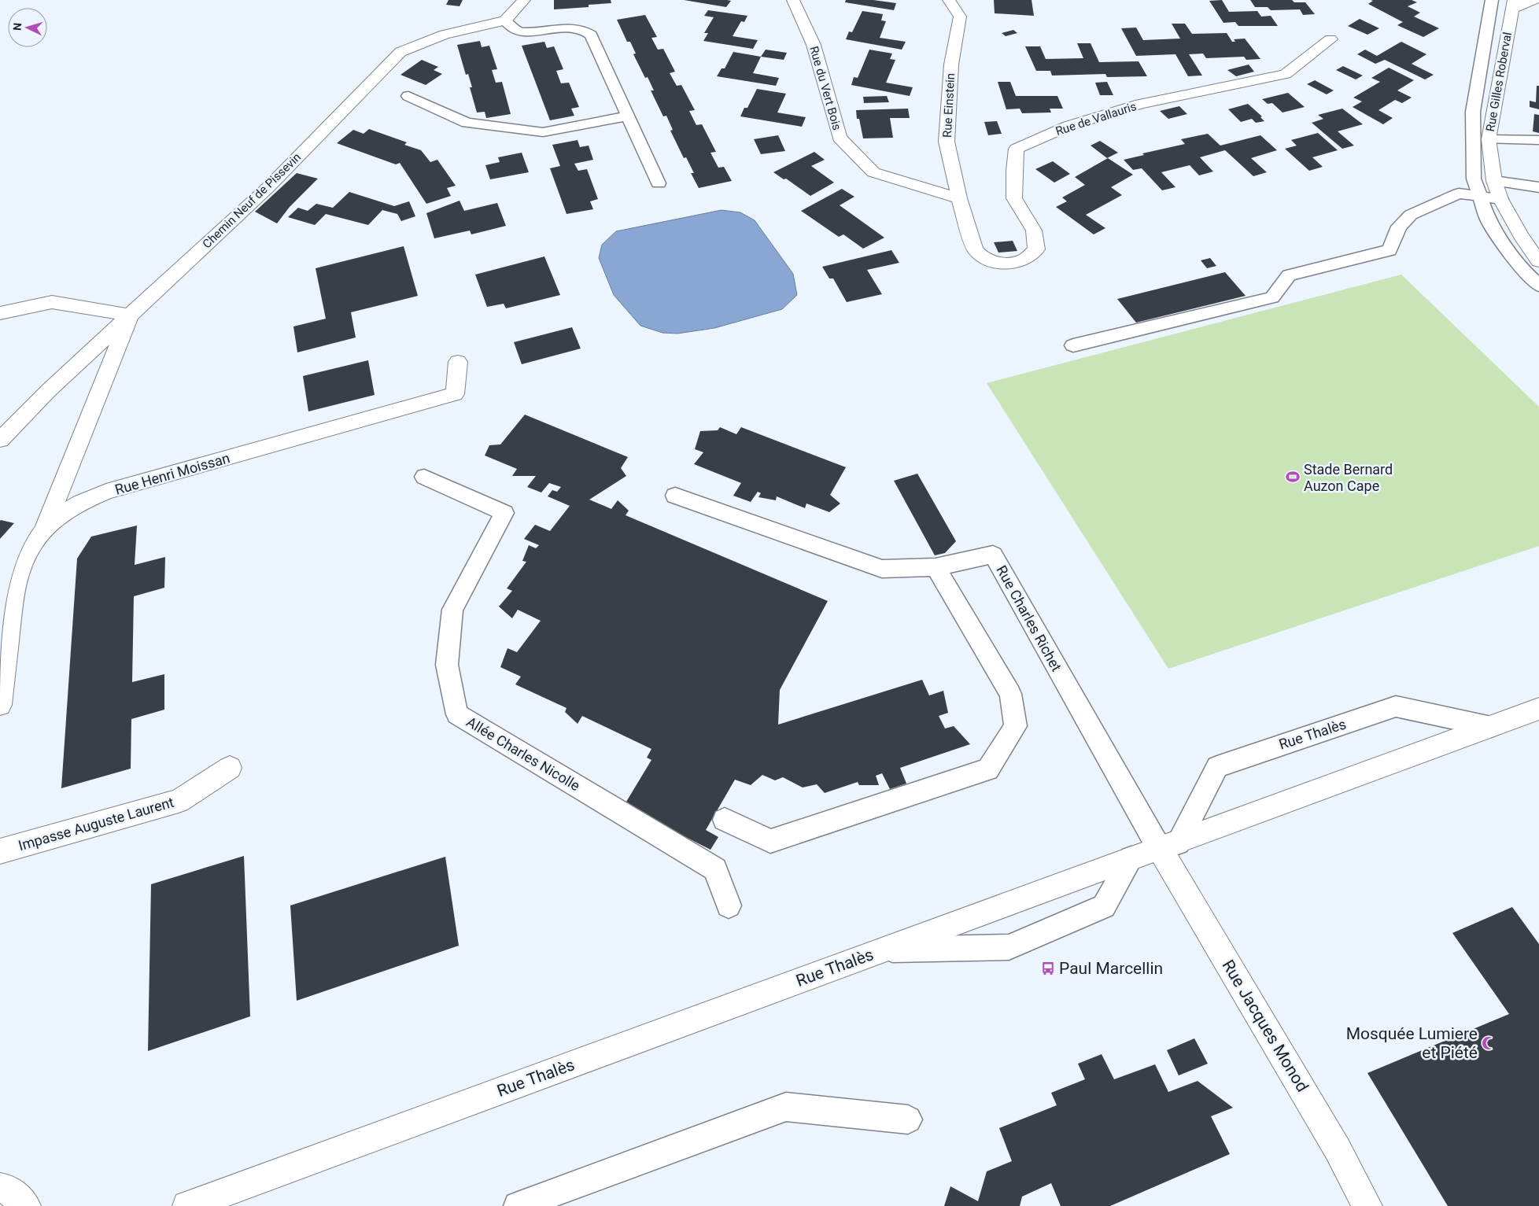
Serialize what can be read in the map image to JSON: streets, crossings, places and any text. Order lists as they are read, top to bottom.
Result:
{
  "streets": {
    "street": [
      "Rue Gilles Roberval",
      "Rue du Vert Bois",
      "Rue Einstein",
      "Rue de Vallauris",
      "Chemin Neuf de Pissevin",
      "Rue Henri Moissan",
      "Rue Thalès",
      "Impasse Auguste Laurent",
      "Rue Jacques Monod"
    ],
    "lane": ["Rue Charles Richet", "Allée Charles Nicolle"]
  },
  "crossings": [
    ["Rue du Vert Bois", "Rue Einstein"],
    ["Rue Einstein", "Rue de Vallauris"],
    ["Rue Charles Richet", "Rue Thalès"],
    ["Rue Charles Richet", "Rue Jacques Monod"],
    ["Rue Thalès", "Rue Jacques Monod"]
  ],
  "places": {
    "sports": ["Stade Bernard Auzon Cape"],
    "bus stop": ["Paul Marcellin"],
    "mosque": ["Mosquée Lumiere et Piété"]
  },
  "north": "left"
}
